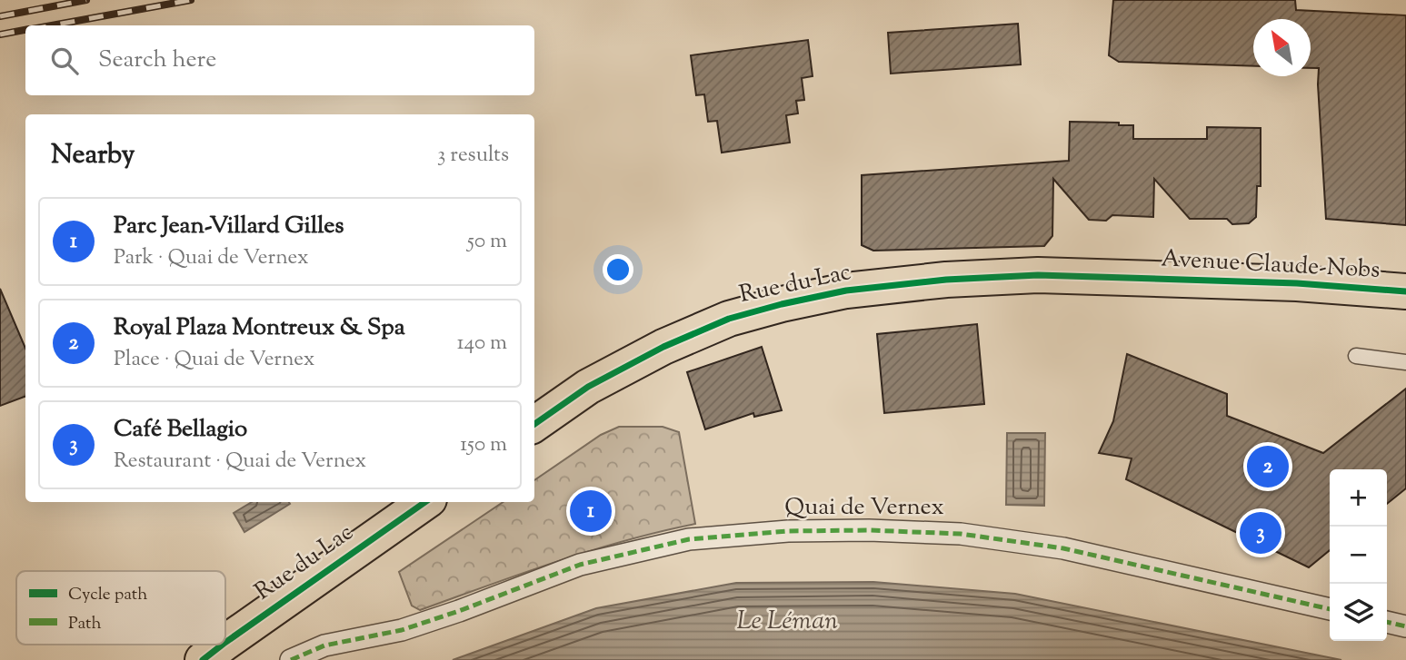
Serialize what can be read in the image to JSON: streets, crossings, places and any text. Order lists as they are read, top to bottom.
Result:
{
  "streets": {
    "main road": ["Avenue Claude-Nobs", "Rue du Lac"],
    "street": ["Quai de Vernex"]
  },
  "crossings": [
    ["Avenue Claude-Nobs", "Rue du Lac"]
  ],
  "water": ["Le Léman"],
  "legend": ["Cycle path", "Path"],
  "north": "top left",
  "page": {
    "search": "Search here",
    "heading": ["Nearby", "3 results"],
    "list": [
      {
        "mark": "1",
        "name": "Parc Jean-Villard Gilles",
        "note": "Park · Quai de Vernex",
        "value": "50 m"
      },
      {
        "mark": "2",
        "name": "Royal Plaza Montreux & Spa",
        "note": "Place · Quai de Vernex",
        "value": "140 m"
      },
      {
        "mark": "3",
        "name": "Café Bellagio",
        "note": "Restaurant · Quai de Vernex",
        "value": "150 m"
      }
    ],
    "pins": ["2", "1", "3"],
    "map_buttons": ["+", "−"]
  }
}
